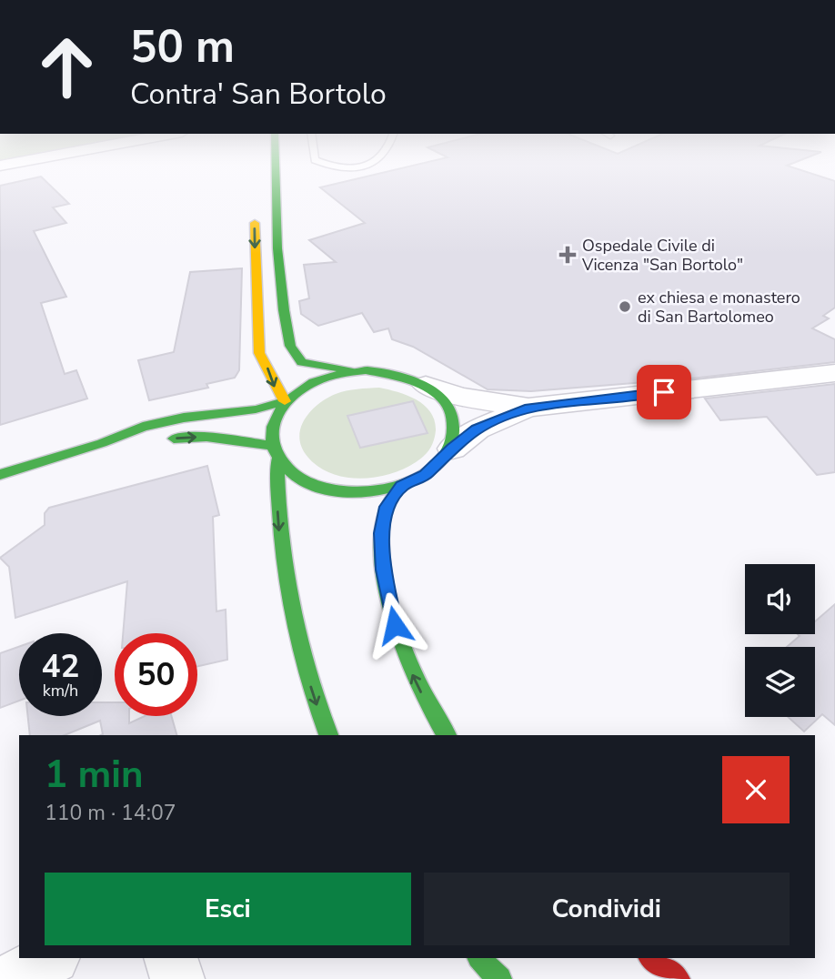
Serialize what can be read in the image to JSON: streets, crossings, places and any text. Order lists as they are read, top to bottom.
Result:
{
  "places": {
    "health": ["Ospedale Civile di Vicenza \"San Bortolo\""],
    "other": ["ex chiesa e monastero di San Bartolomeo"]
  },
  "page": {
    "turn": ["50 m", "Contra' San Bortolo"],
    "speed": "42 km/h",
    "limit": "50",
    "heading": ["1 min", "110 m · 14:07"],
    "buttons": ["Esci", "Condividi"]
  }
}
